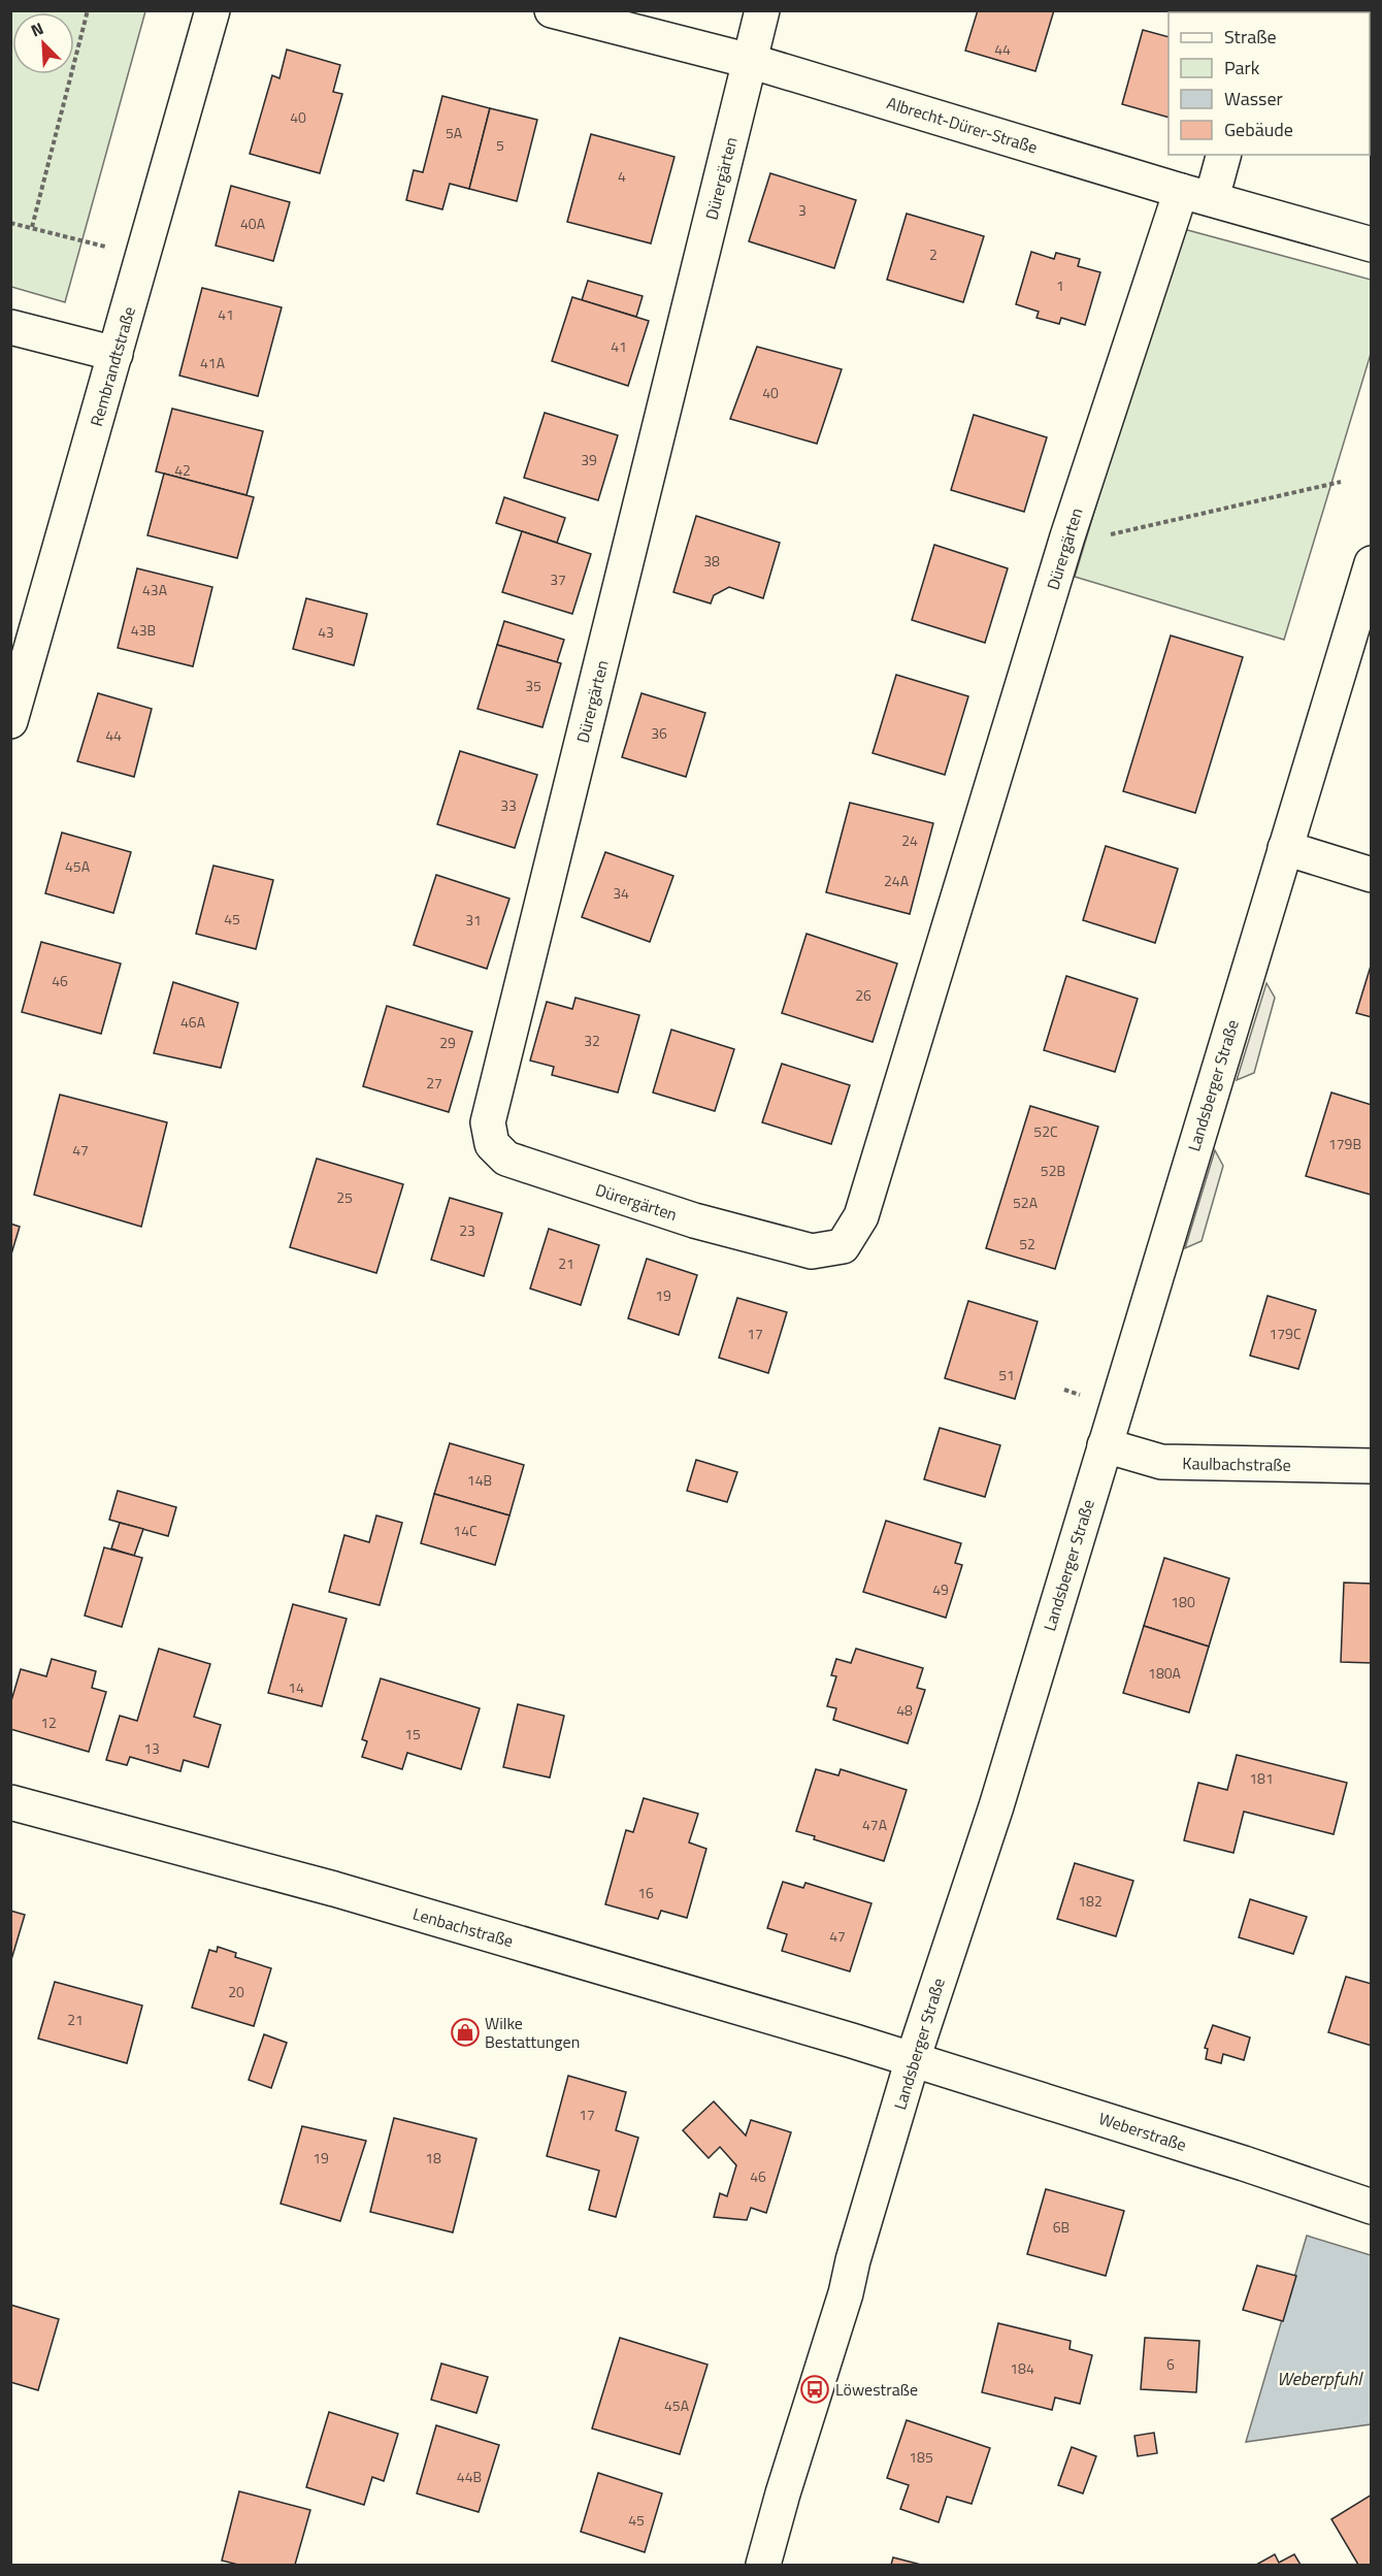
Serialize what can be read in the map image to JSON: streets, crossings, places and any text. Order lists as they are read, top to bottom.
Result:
{
  "streets": {
    "street": [
      "Albrecht-Dürer-Straße",
      "Dürergärten",
      "Rembrandtstraße",
      "Landsberger Straße",
      "Kaulbachstraße",
      "Lenbachstraße",
      "Weberstraße"
    ]
  },
  "crossings": [
    ["Albrecht-Dürer-Straße", "Dürergärten"],
    ["Landsberger Straße", "Kaulbachstraße"],
    ["Landsberger Straße", "Lenbachstraße"],
    ["Landsberger Straße", "Weberstraße"],
    ["Lenbachstraße", "Weberstraße"]
  ],
  "water": ["Weberpfuhl"],
  "places": {
    "shop": ["Wilke Bestattungen"],
    "bus stop": ["Löwestraße"]
  },
  "house_numbers": [
    "44",
    "40",
    "5A",
    "5",
    "4",
    "3",
    "40A",
    "2",
    "1",
    "41",
    "41",
    "41A",
    "40",
    "39",
    "42",
    "38",
    "37",
    "43A",
    "43B",
    "43",
    "35",
    "36",
    "44",
    "33",
    "24",
    "45A",
    "24A",
    "34",
    "45",
    "31",
    "46",
    "26",
    "46A",
    "32",
    "29",
    "27",
    "52C",
    "179B",
    "47",
    "52B",
    "25",
    "52A",
    "23",
    "52",
    "21",
    "19",
    "17",
    "179C",
    "51",
    "14B",
    "14C",
    "49",
    "180",
    "180A",
    "14",
    "48",
    "12",
    "15",
    "13",
    "181",
    "47A",
    "16",
    "182",
    "47",
    "20",
    "21",
    "17",
    "19",
    "18",
    "46",
    "6B",
    "6",
    "184",
    "45A",
    "185",
    "44B",
    "45"
  ],
  "legend": [
    "Straße",
    "Park",
    "Wasser",
    "Gebäude"
  ],
  "north": "top left"
}
